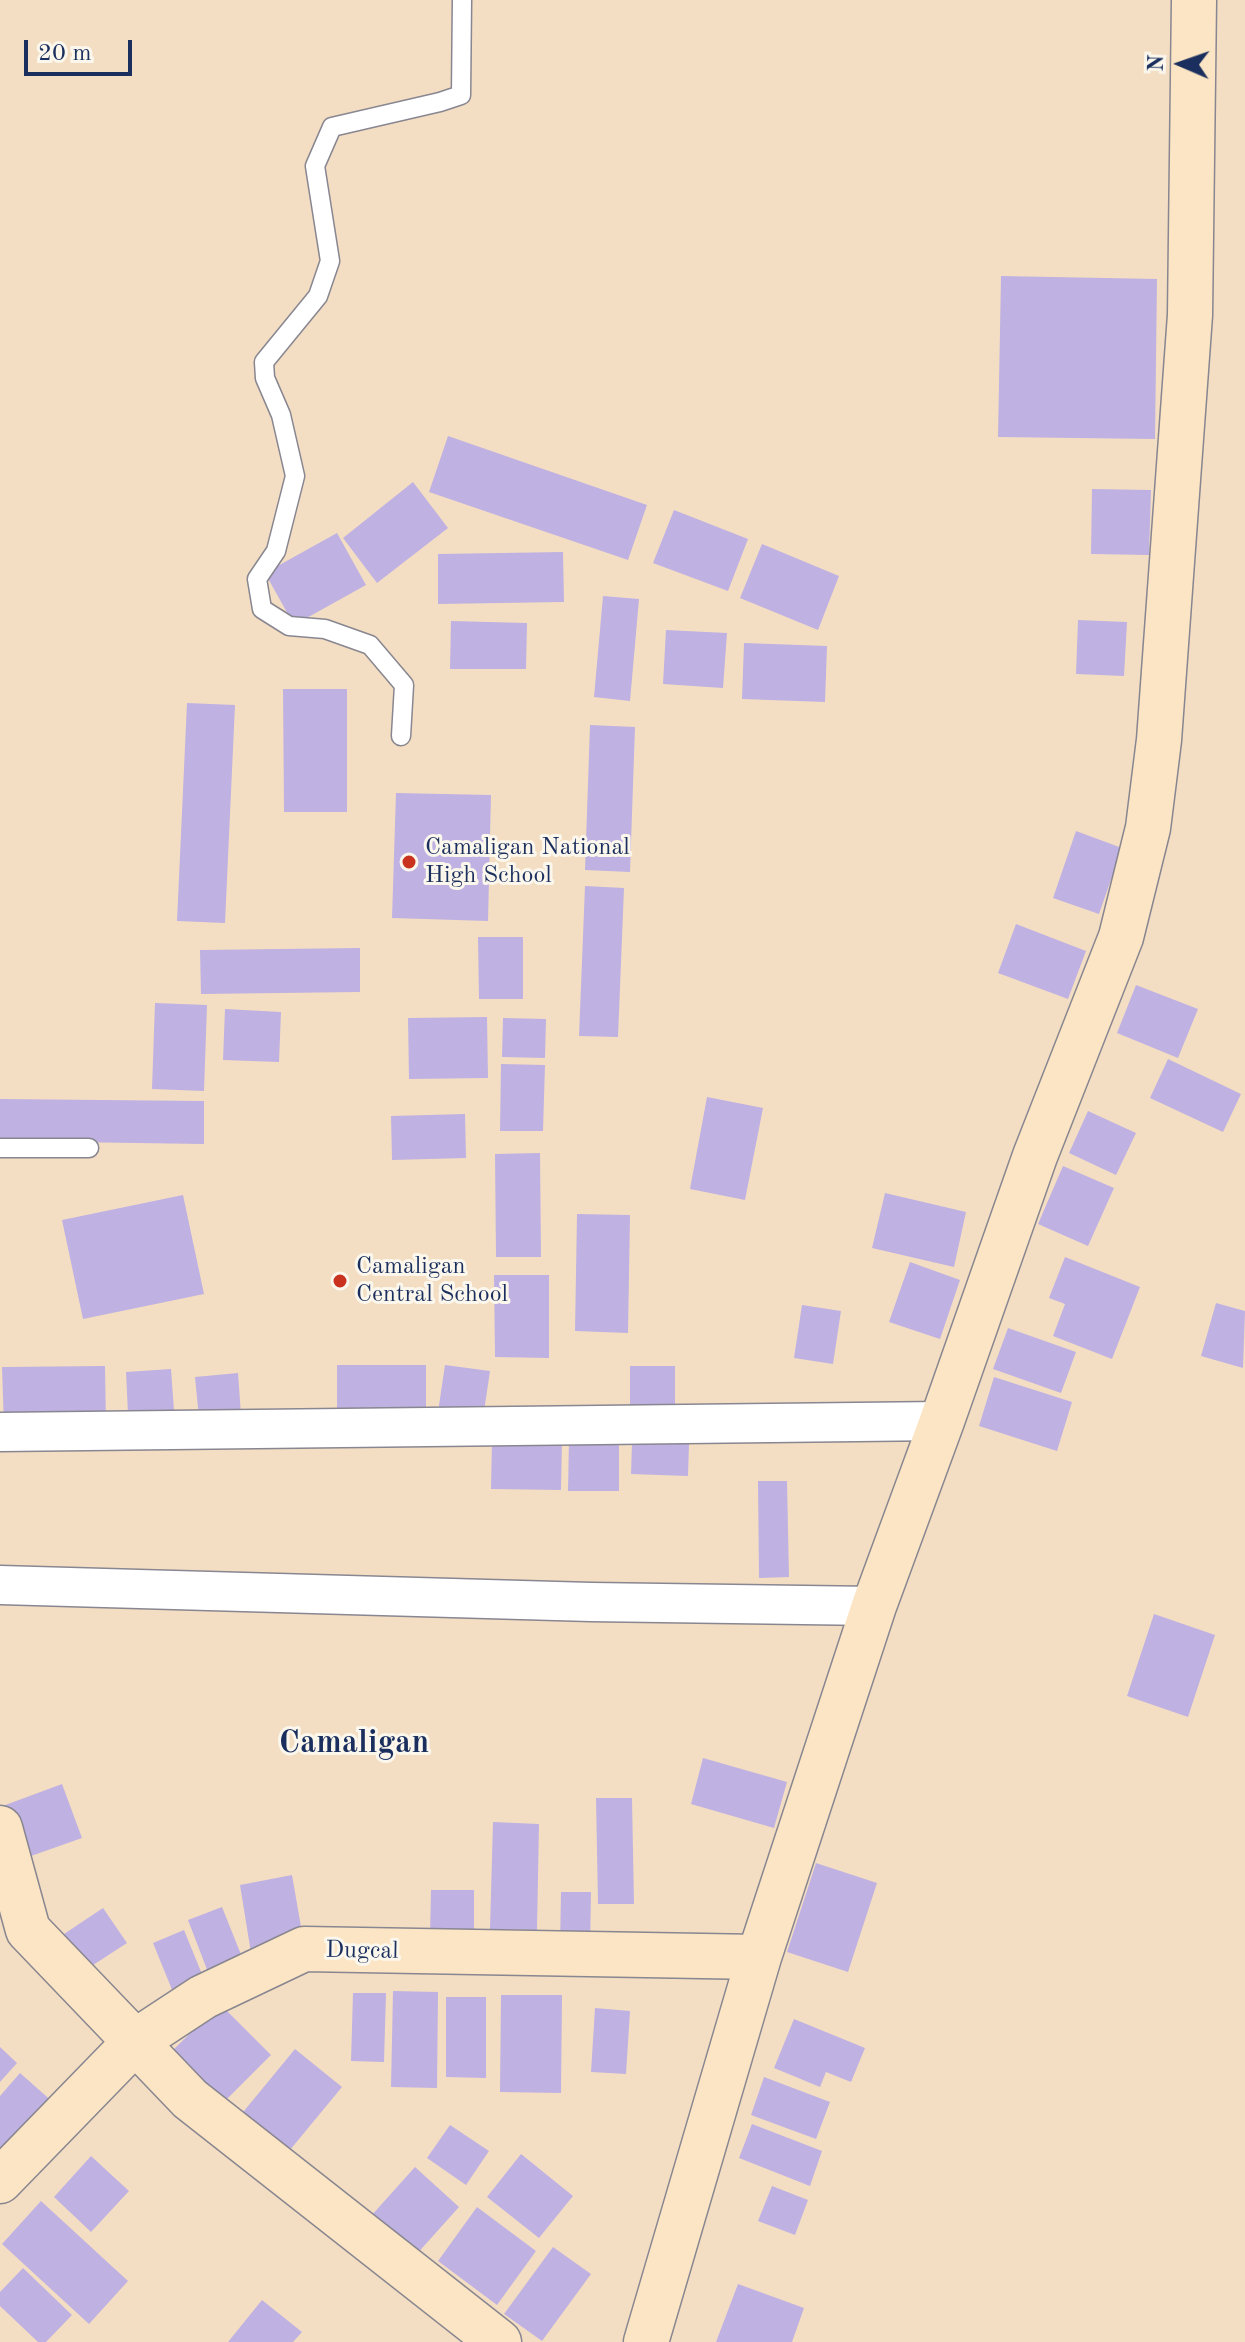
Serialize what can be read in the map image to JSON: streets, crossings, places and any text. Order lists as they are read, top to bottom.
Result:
{
  "streets": {
    "street": ["Dugcal"]
  },
  "districts": ["Camaligan"],
  "places": ["Camaligan National High School", "Camaligan Central School"],
  "scale_bar": "20 m",
  "north": "left"
}
